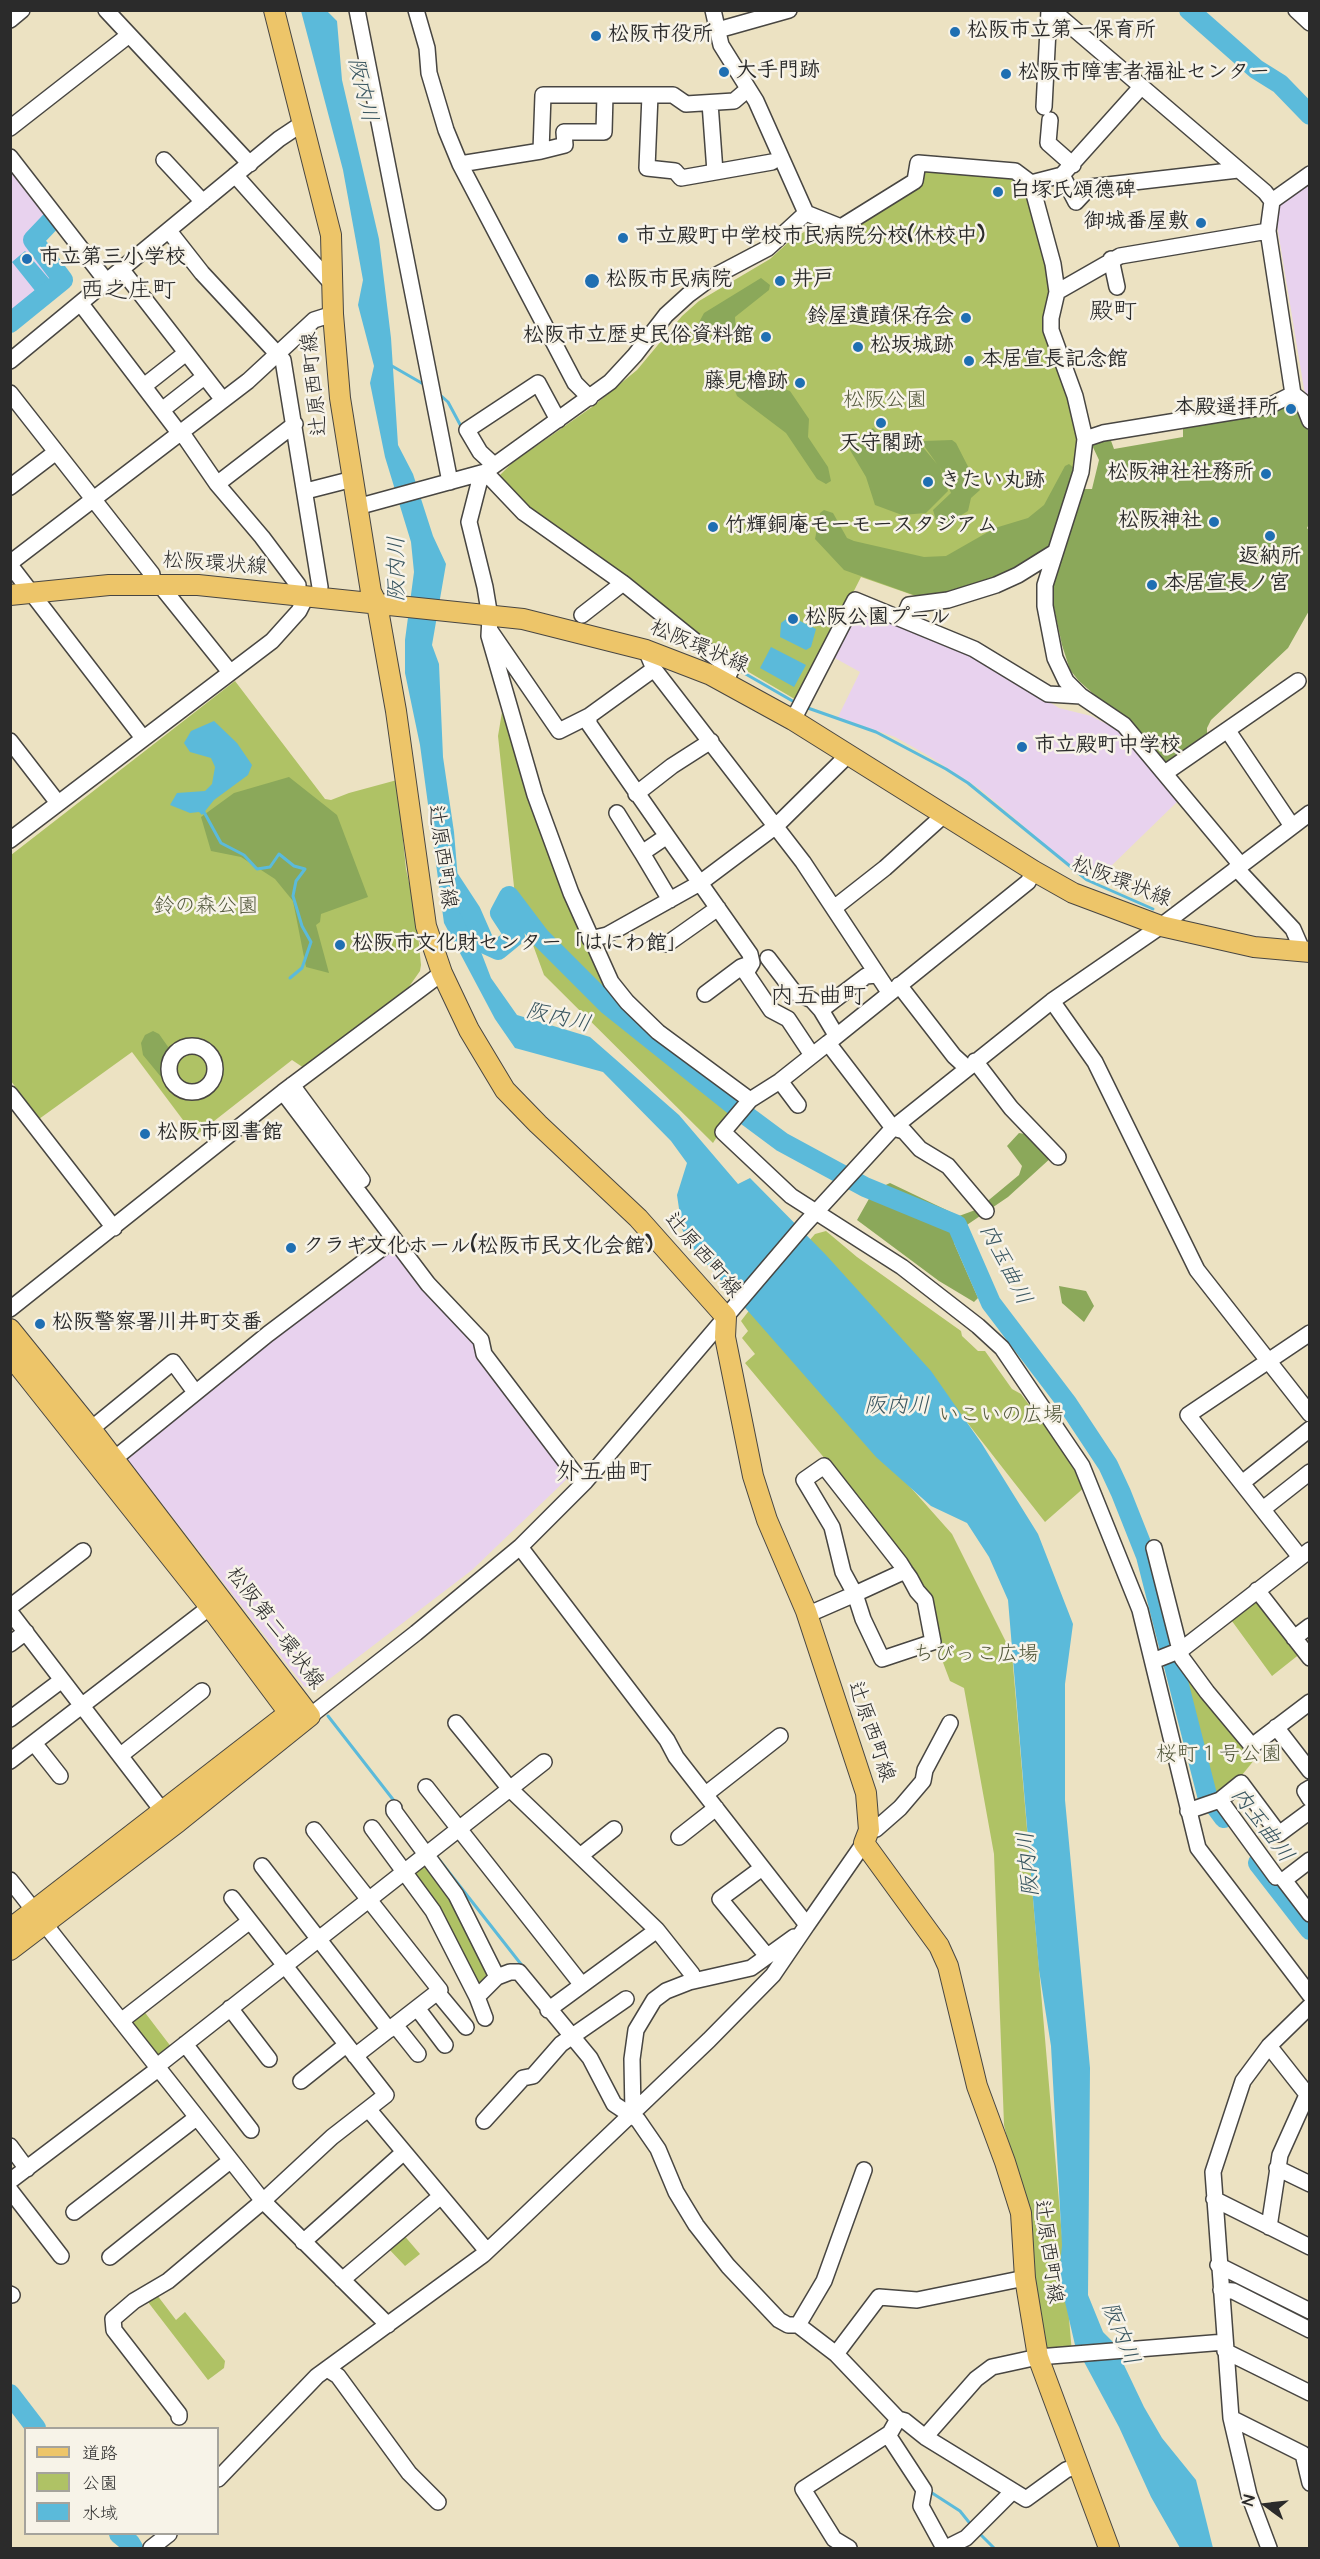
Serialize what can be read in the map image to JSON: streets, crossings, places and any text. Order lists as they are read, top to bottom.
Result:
{
  "streets": {
    "main road": ["辻原西町線", "松阪環状線", "松阪第二環状線"]
  },
  "crossings": [
    ["辻原西町線", "松阪環状線"]
  ],
  "districts": [
    "西之庄町",
    "殿町",
    "内五曲町",
    "外五曲町"
  ],
  "water": ["阪内川", "内玉曲川"],
  "parks": [
    "松阪公園",
    "鈴の森公園",
    "いこいの広場",
    "ちびっこ広場",
    "桜町１号公園"
  ],
  "places": [
    "松阪市立第一保育所",
    "松阪市役所",
    "大手門跡",
    "松阪市障害者福祉センター",
    "白塚氏頌德碑",
    "御城番屋敷",
    "市立殿町中学校市民病院分校(休校中)",
    "市立第三小学校",
    "松阪市民病院",
    "井戸",
    "鈴屋遺蹟保存会",
    "松阪市立歴史民俗資料館",
    "松坂城跡",
    "本居宣長記念館",
    "藤見櫓跡",
    "本殿遥拝所",
    "天守閣跡",
    "松阪神社社務所",
    "きたい丸跡",
    "松阪神社",
    "竹輝銅庵モーモースタジアム",
    "返納所",
    "本居宣長ノ宮",
    "松阪公園プール",
    "市立殿町中学校",
    "松阪市文化財センター「はにわ館」",
    "松阪市図書館",
    "クラギ文化ホール(松阪市民文化会館)",
    "松阪警察署川井町交番"
  ],
  "legend": ["道路", "公園", "水域"],
  "north": "left"
}
